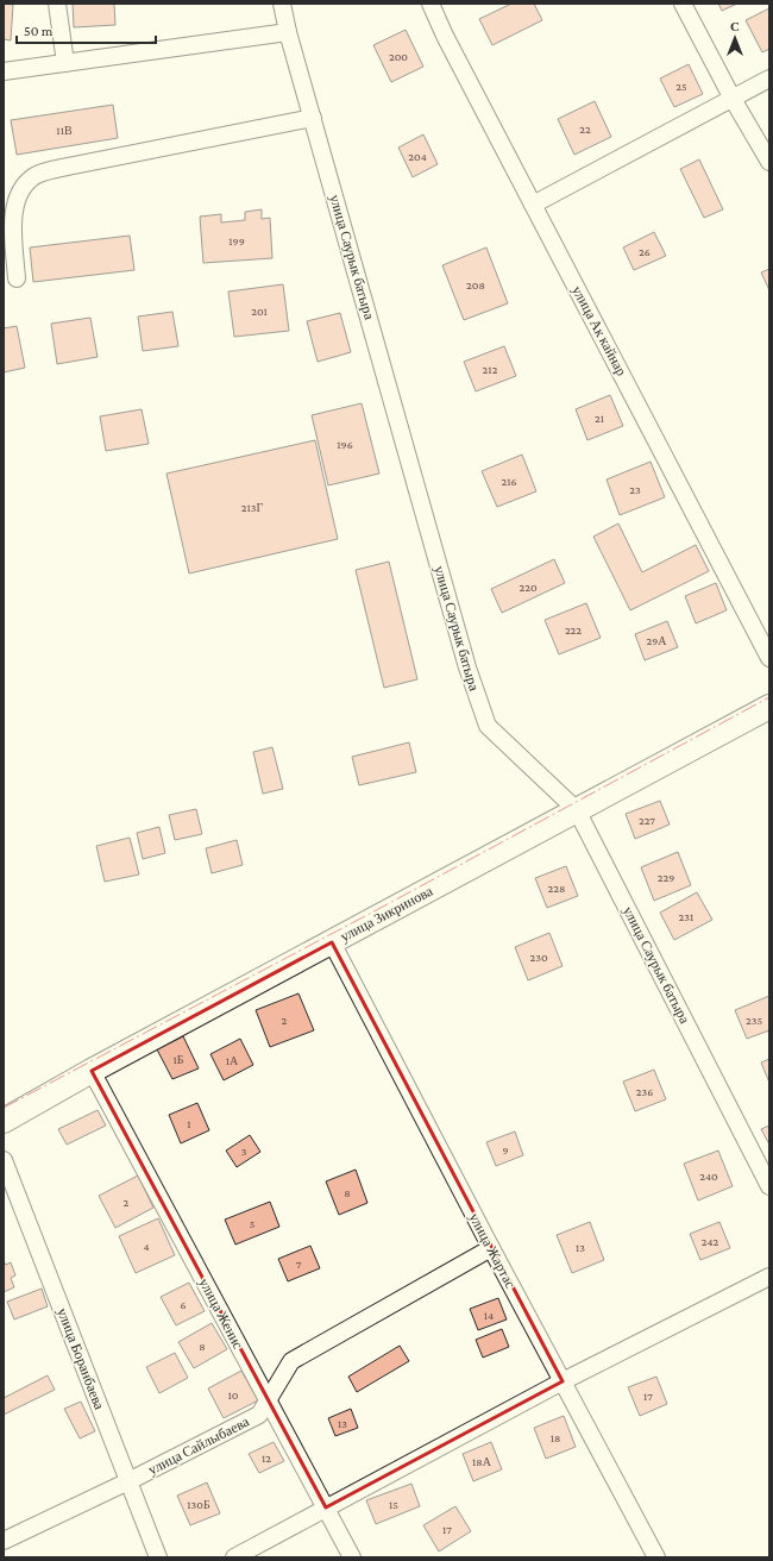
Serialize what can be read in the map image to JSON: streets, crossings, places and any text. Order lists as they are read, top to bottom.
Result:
{
  "streets": {
    "street": [
      "улица Саурык батыра",
      "улица Ак кайнар",
      "улица Зикринова",
      "улица Жартас",
      "улица Женис",
      "улица Боранбаева",
      "улица Сайлыбаева"
    ]
  },
  "crossings": [
    ["улица Саурык батыра", "улица Зикринова"],
    ["улица Зикринова", "улица Жартас"],
    ["улица Зикринова", "улица Женис"],
    ["улица Жартас", "улица Сайлыбаева"],
    ["улица Женис", "улица Сайлыбаева"],
    ["улица Боранбаева", "улица Сайлыбаева"]
  ],
  "house_numbers": [
    "200",
    "25",
    "22",
    "11В",
    "204",
    "199",
    "26",
    "208",
    "201",
    "212",
    "21",
    "196",
    "216",
    "23",
    "213Г",
    "220",
    "222",
    "29А",
    "227",
    "229",
    "228",
    "231",
    "230",
    "2",
    "235",
    "1Б",
    "1А",
    "236",
    "1",
    "9",
    "3",
    "240",
    "8",
    "2",
    "5",
    "242",
    "4",
    "13",
    "7",
    "6",
    "14",
    "8",
    "10",
    "17",
    "13",
    "18",
    "12",
    "18А",
    "130Б",
    "15",
    "17"
  ],
  "scale_bar": "50 m",
  "north": "top"
}
